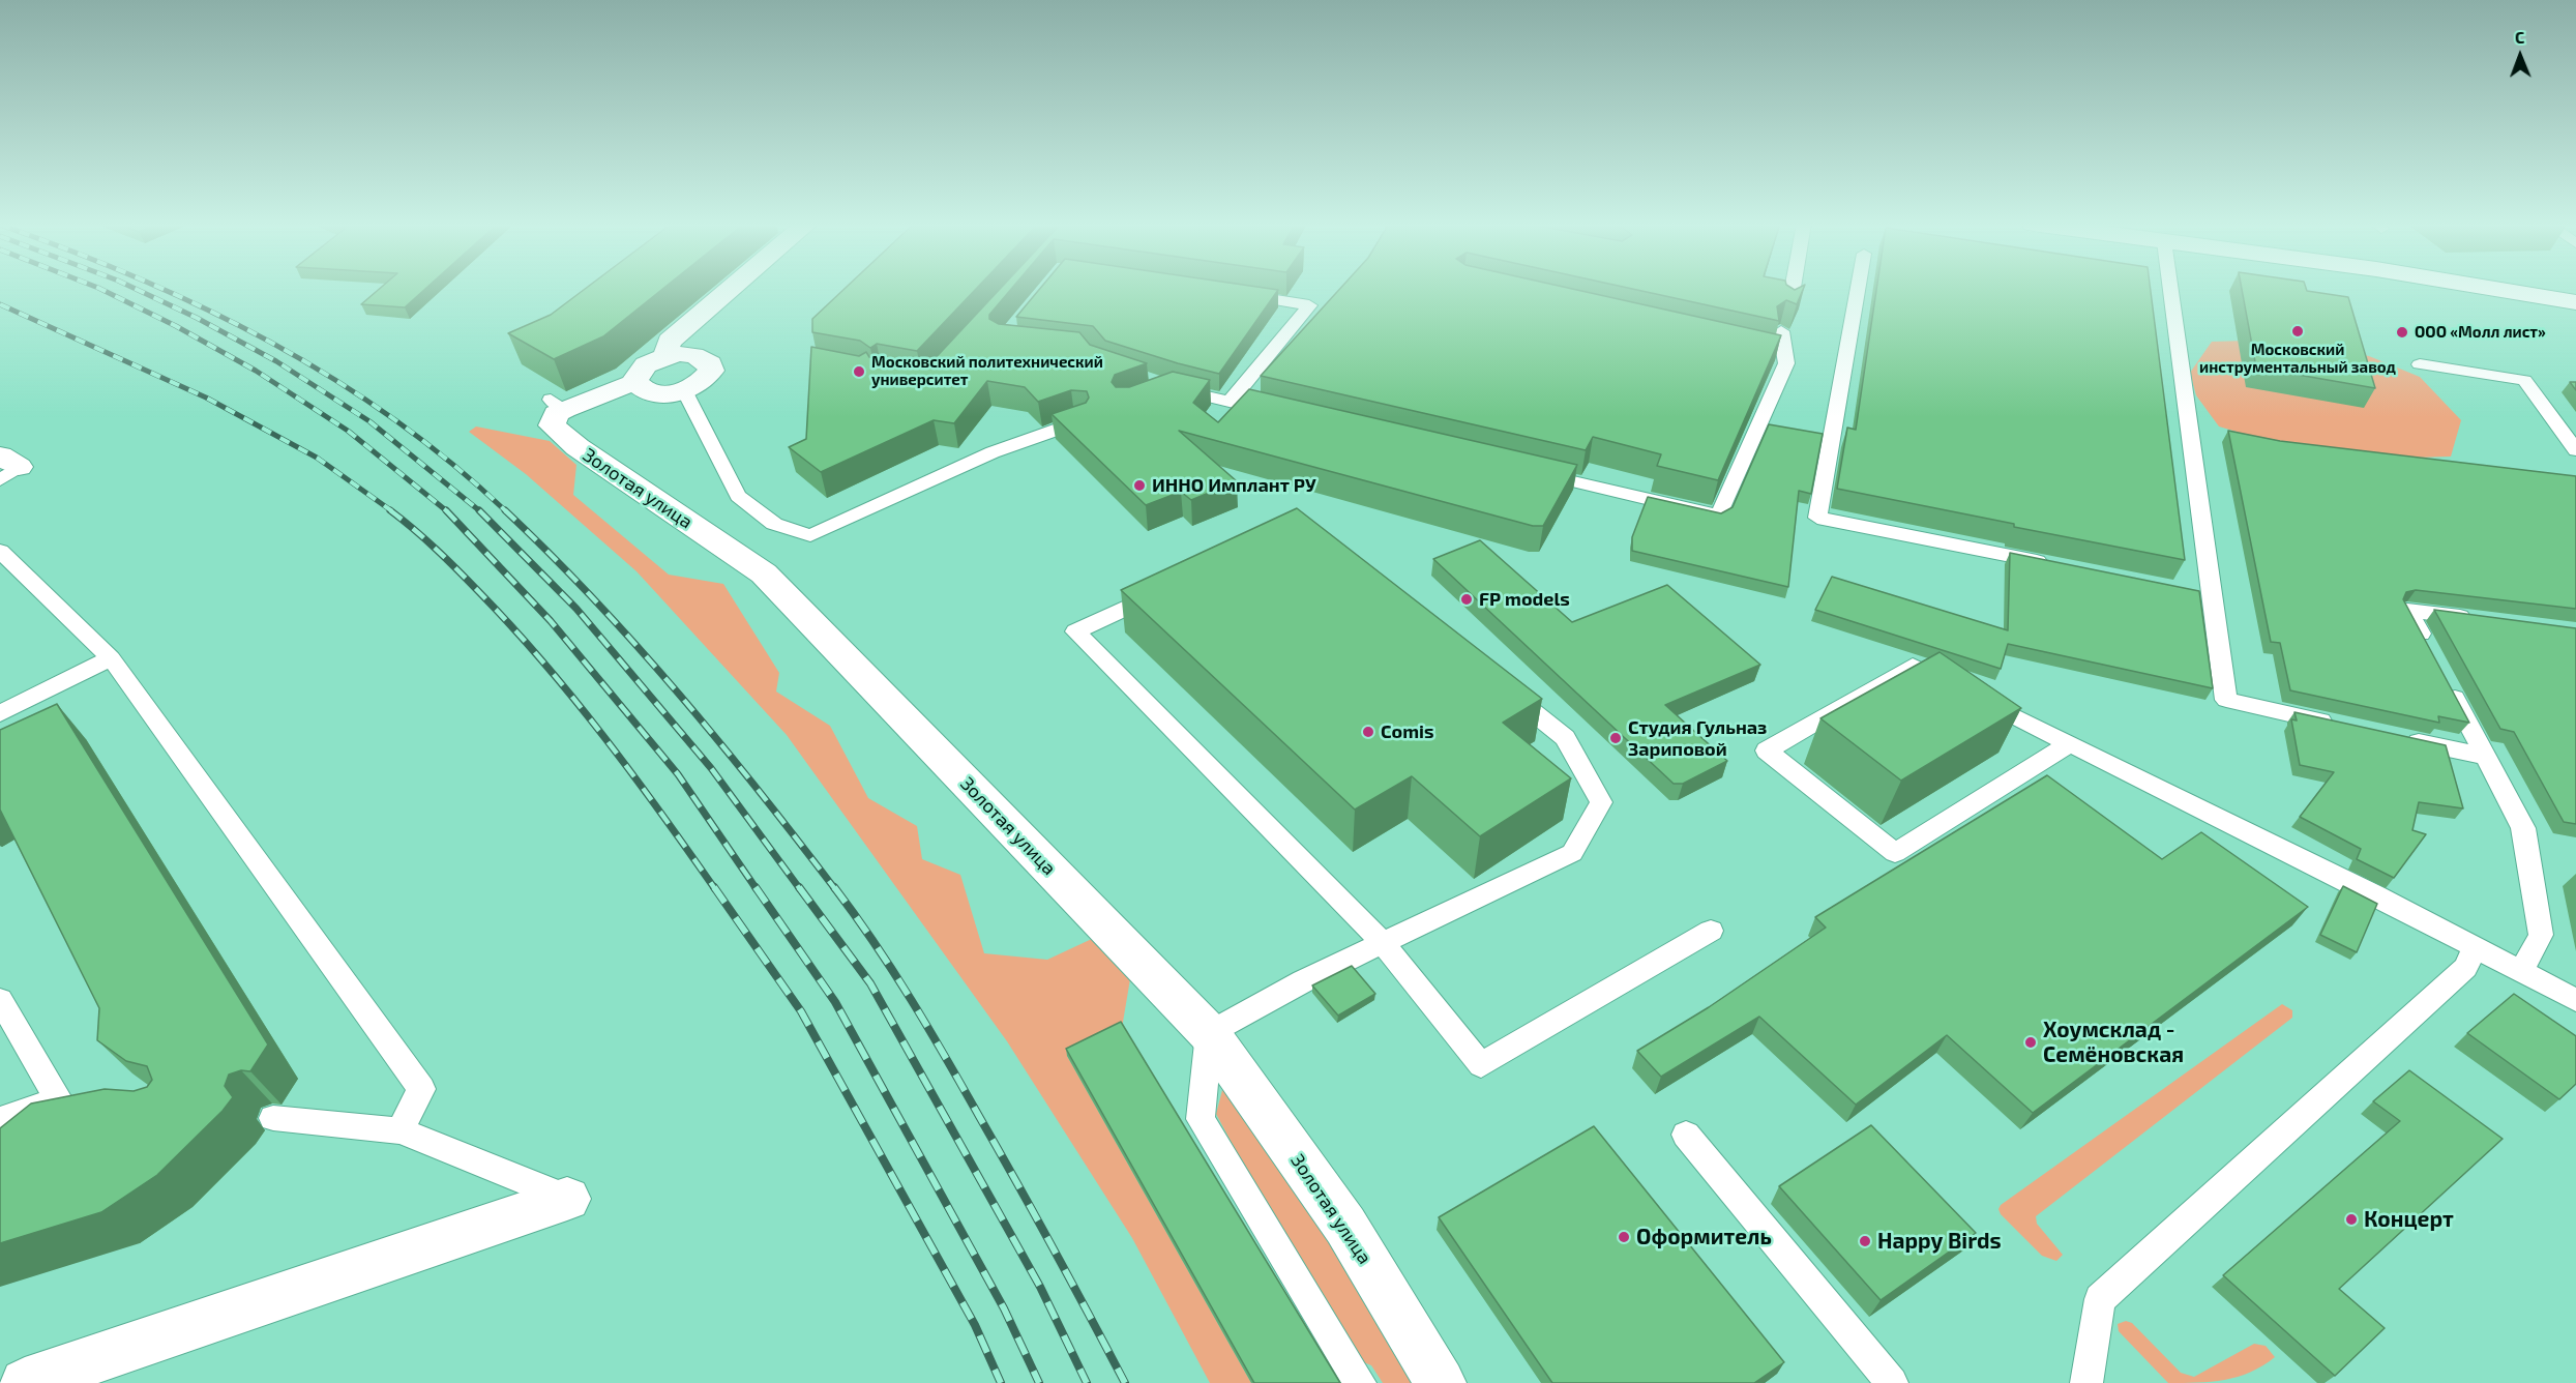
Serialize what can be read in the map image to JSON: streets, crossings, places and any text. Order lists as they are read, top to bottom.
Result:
{
  "streets": {
    "street": ["Золотая улица"]
  },
  "places": [
    "Московский инструментальный завод",
    "ООО «Молл лист»",
    "Московский политехнический университет",
    "ИННО Имплант РУ",
    "FP models",
    "Comis",
    "Студия Гульназ Зариповой",
    "Хоумсклад - Семёновская",
    "Концерт",
    "Оформитель",
    "Happy Birds"
  ],
  "north": "top"
}
